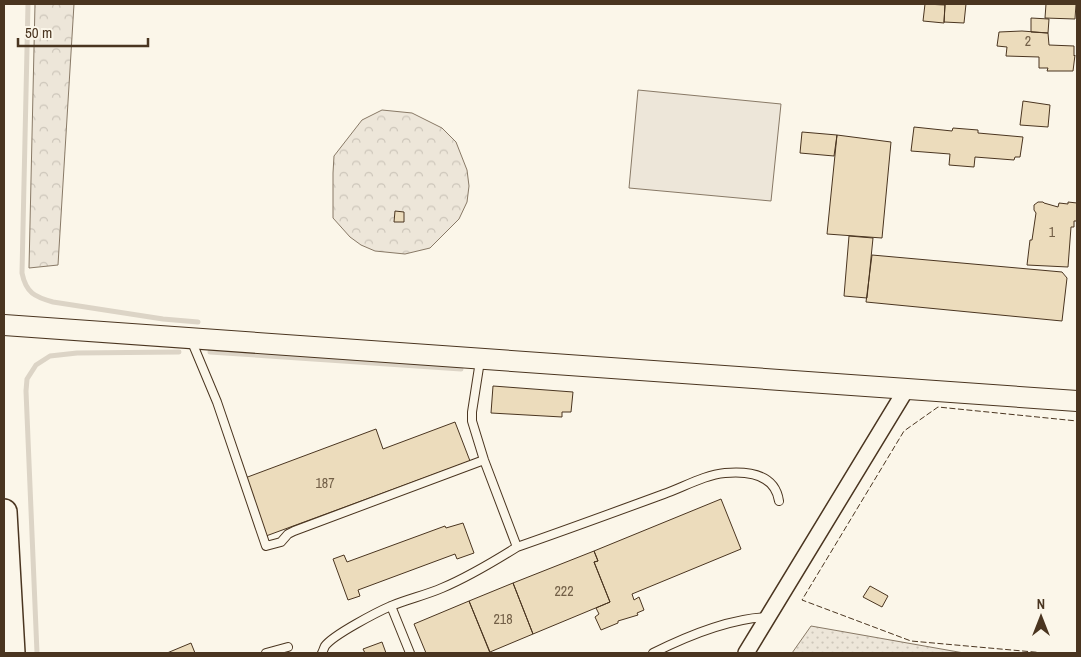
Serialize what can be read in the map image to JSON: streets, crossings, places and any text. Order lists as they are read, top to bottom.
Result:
{
  "house_numbers": [
    "2",
    "1",
    "187",
    "222",
    "218"
  ],
  "scale_bar": "50 m",
  "north": "top"
}
